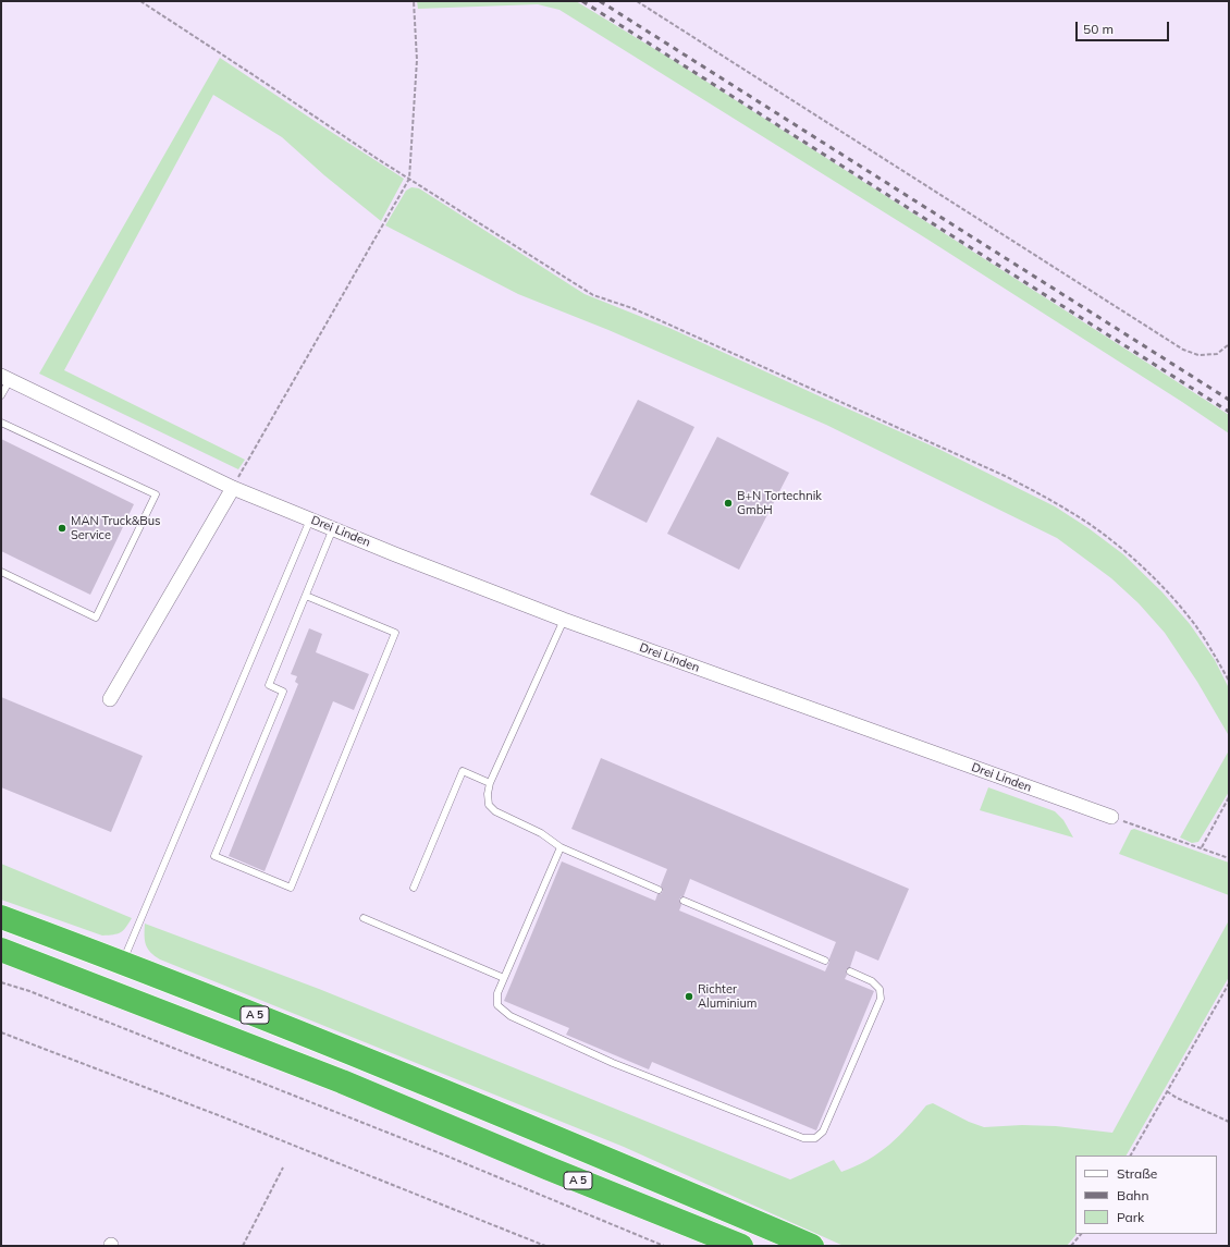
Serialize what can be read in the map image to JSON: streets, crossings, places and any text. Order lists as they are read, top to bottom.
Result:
{
  "streets": {
    "highway": ["A 5"],
    "street": ["Drei Linden"]
  },
  "places": ["B+N Tortechnik GmbH", "MAN Truck&Bus Service", "Richter Aluminium"],
  "legend": ["Straße", "Bahn", "Park"],
  "scale_bar": "50 m"
}
